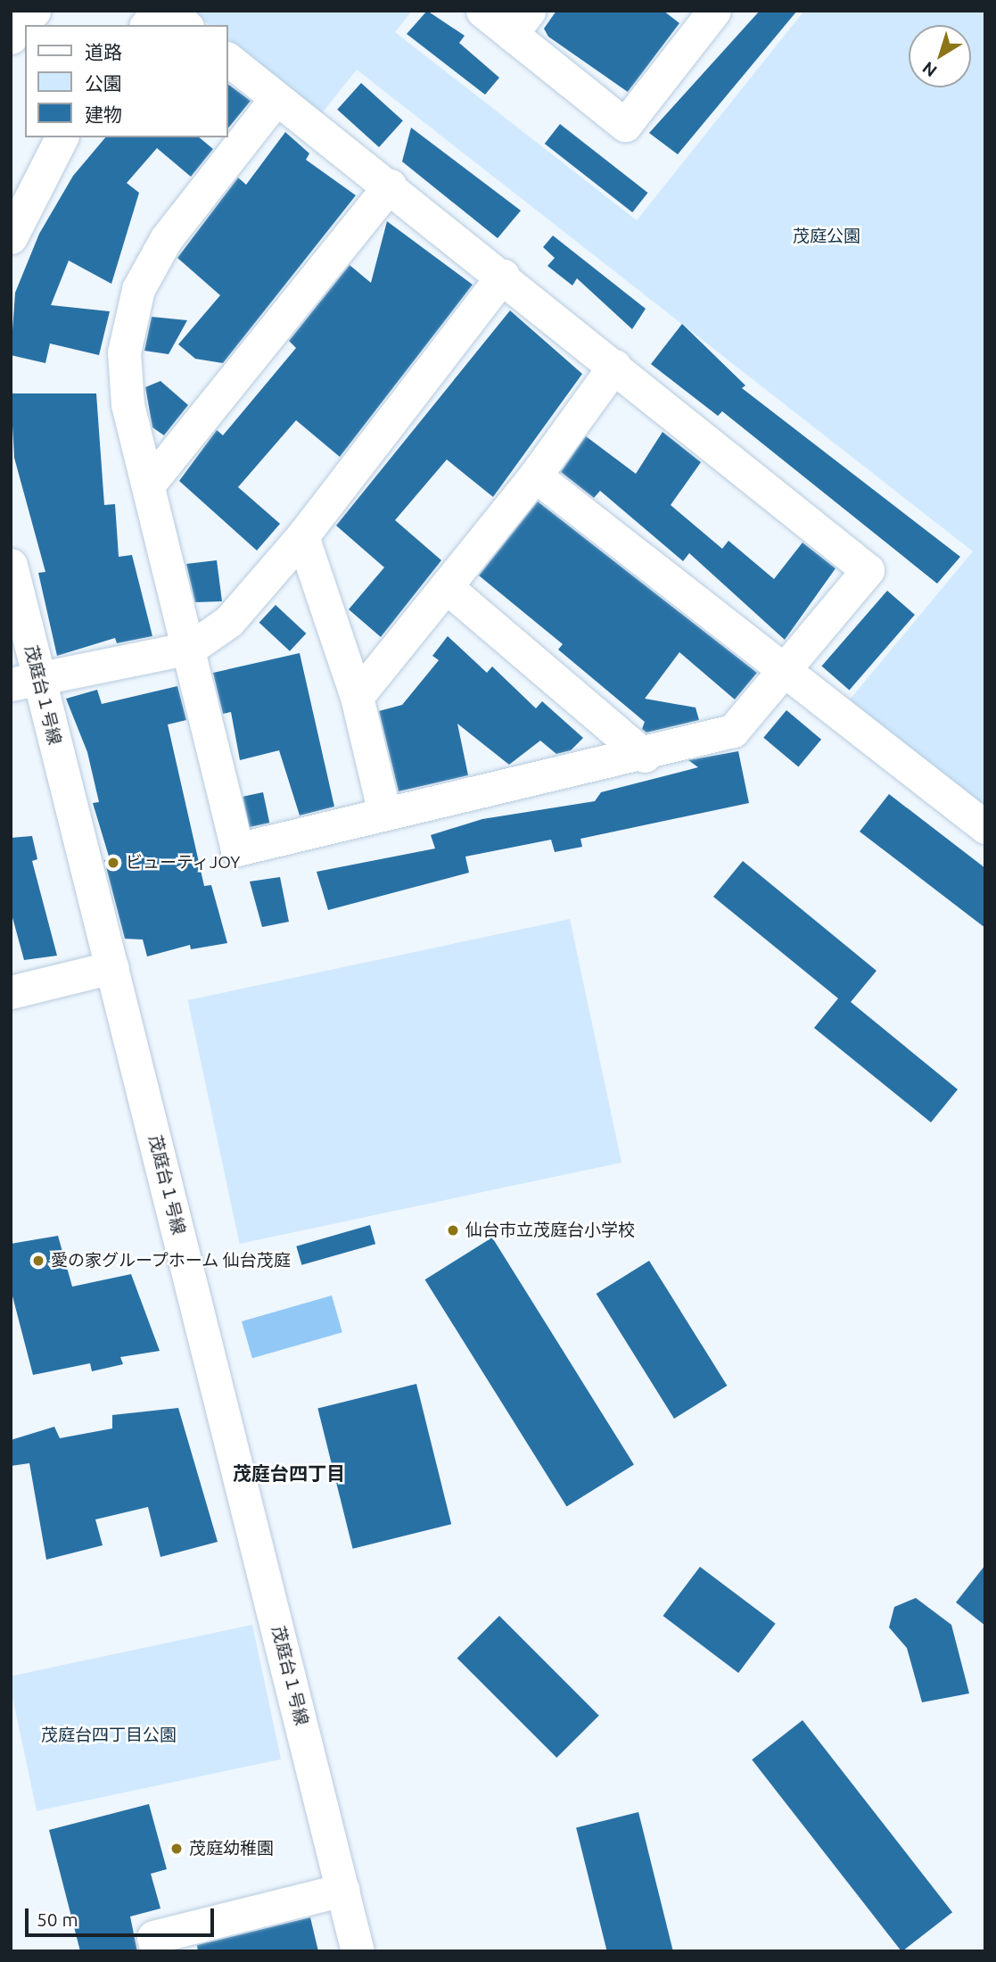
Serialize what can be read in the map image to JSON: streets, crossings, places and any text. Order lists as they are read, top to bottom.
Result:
{
  "streets": {
    "street": ["茂庭台１号線"]
  },
  "districts": ["茂庭台四丁目"],
  "parks": ["茂庭公園", "茂庭台四丁目公園"],
  "places": [
    "ビューティJOY",
    "仙台市立茂庭台小学校",
    "愛の家グループホーム 仙台茂庭",
    "茂庭幼稚園"
  ],
  "legend": ["道路", "公園", "建物"],
  "scale_bar": "50 m",
  "north": "bottom left"
}
